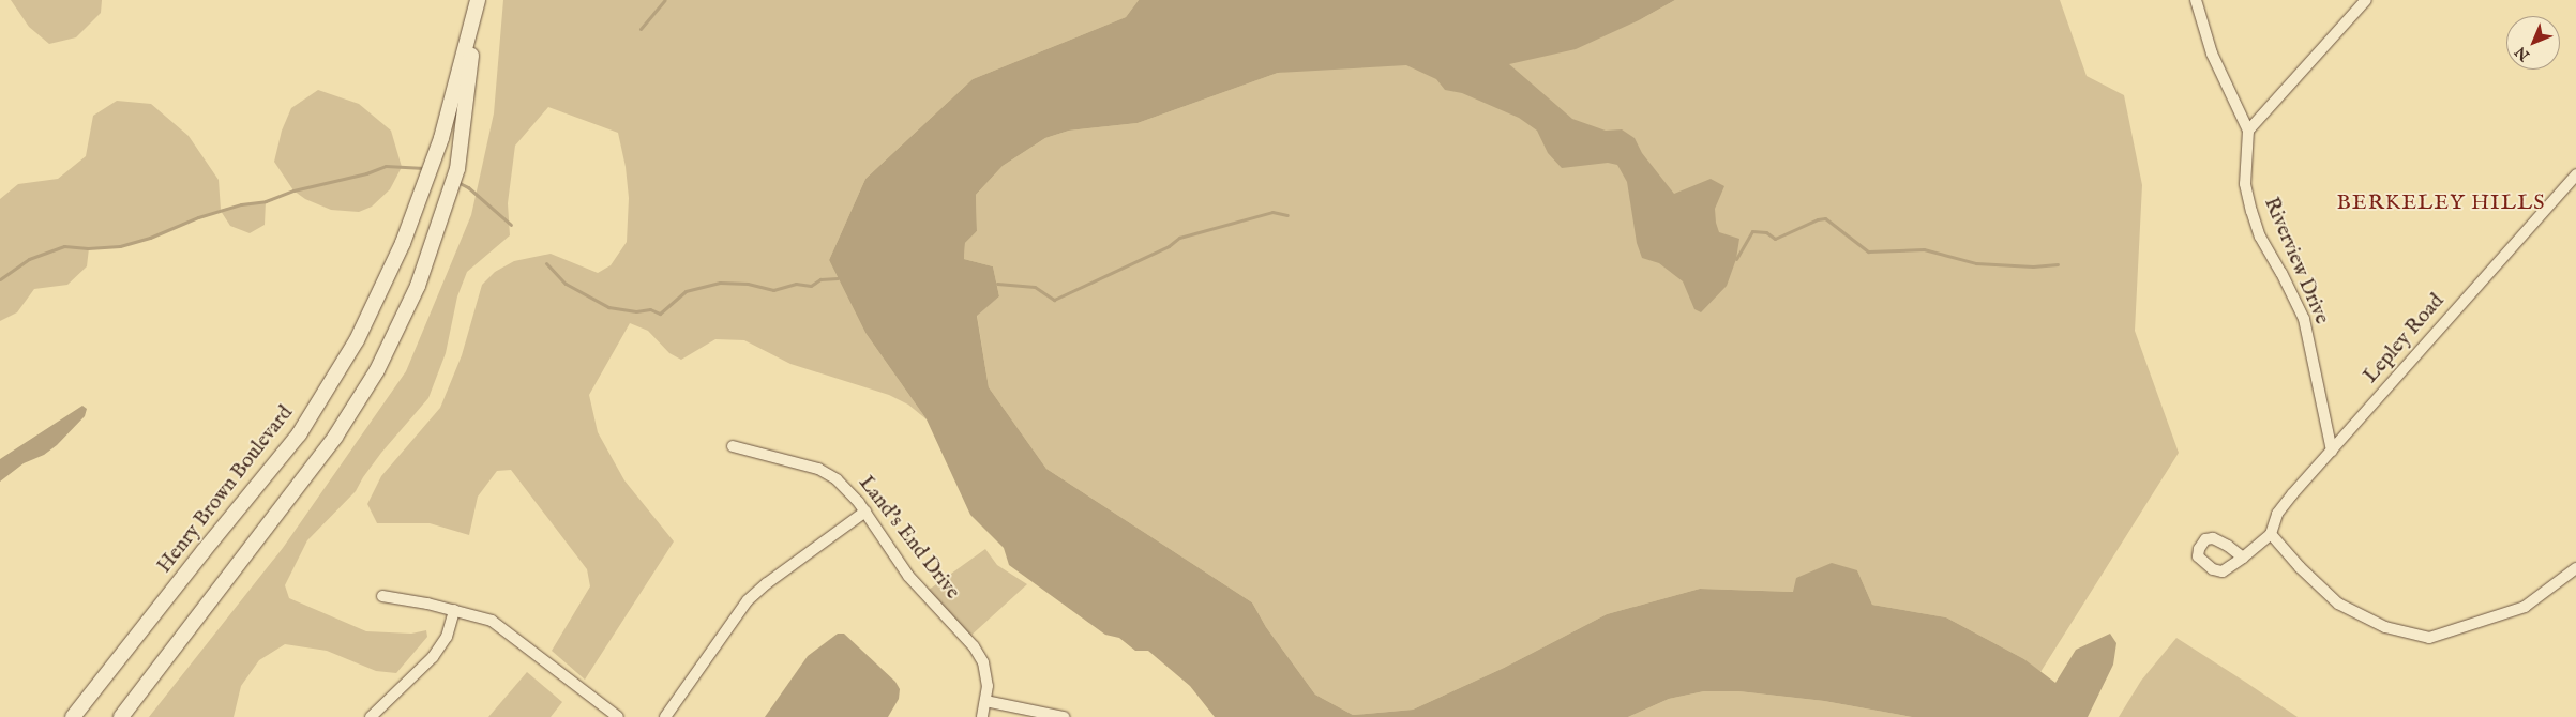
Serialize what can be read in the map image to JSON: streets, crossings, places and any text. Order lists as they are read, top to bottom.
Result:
{
  "streets": {
    "main road": ["Henry Brown Boulevard"],
    "street": ["Riverview Drive", "Lepley Road", "Land's End Drive"]
  },
  "crossings": [
    ["Riverview Drive", "Lepley Road"]
  ],
  "districts": ["BERKELEY HILLS"],
  "north": "bottom left"
}
